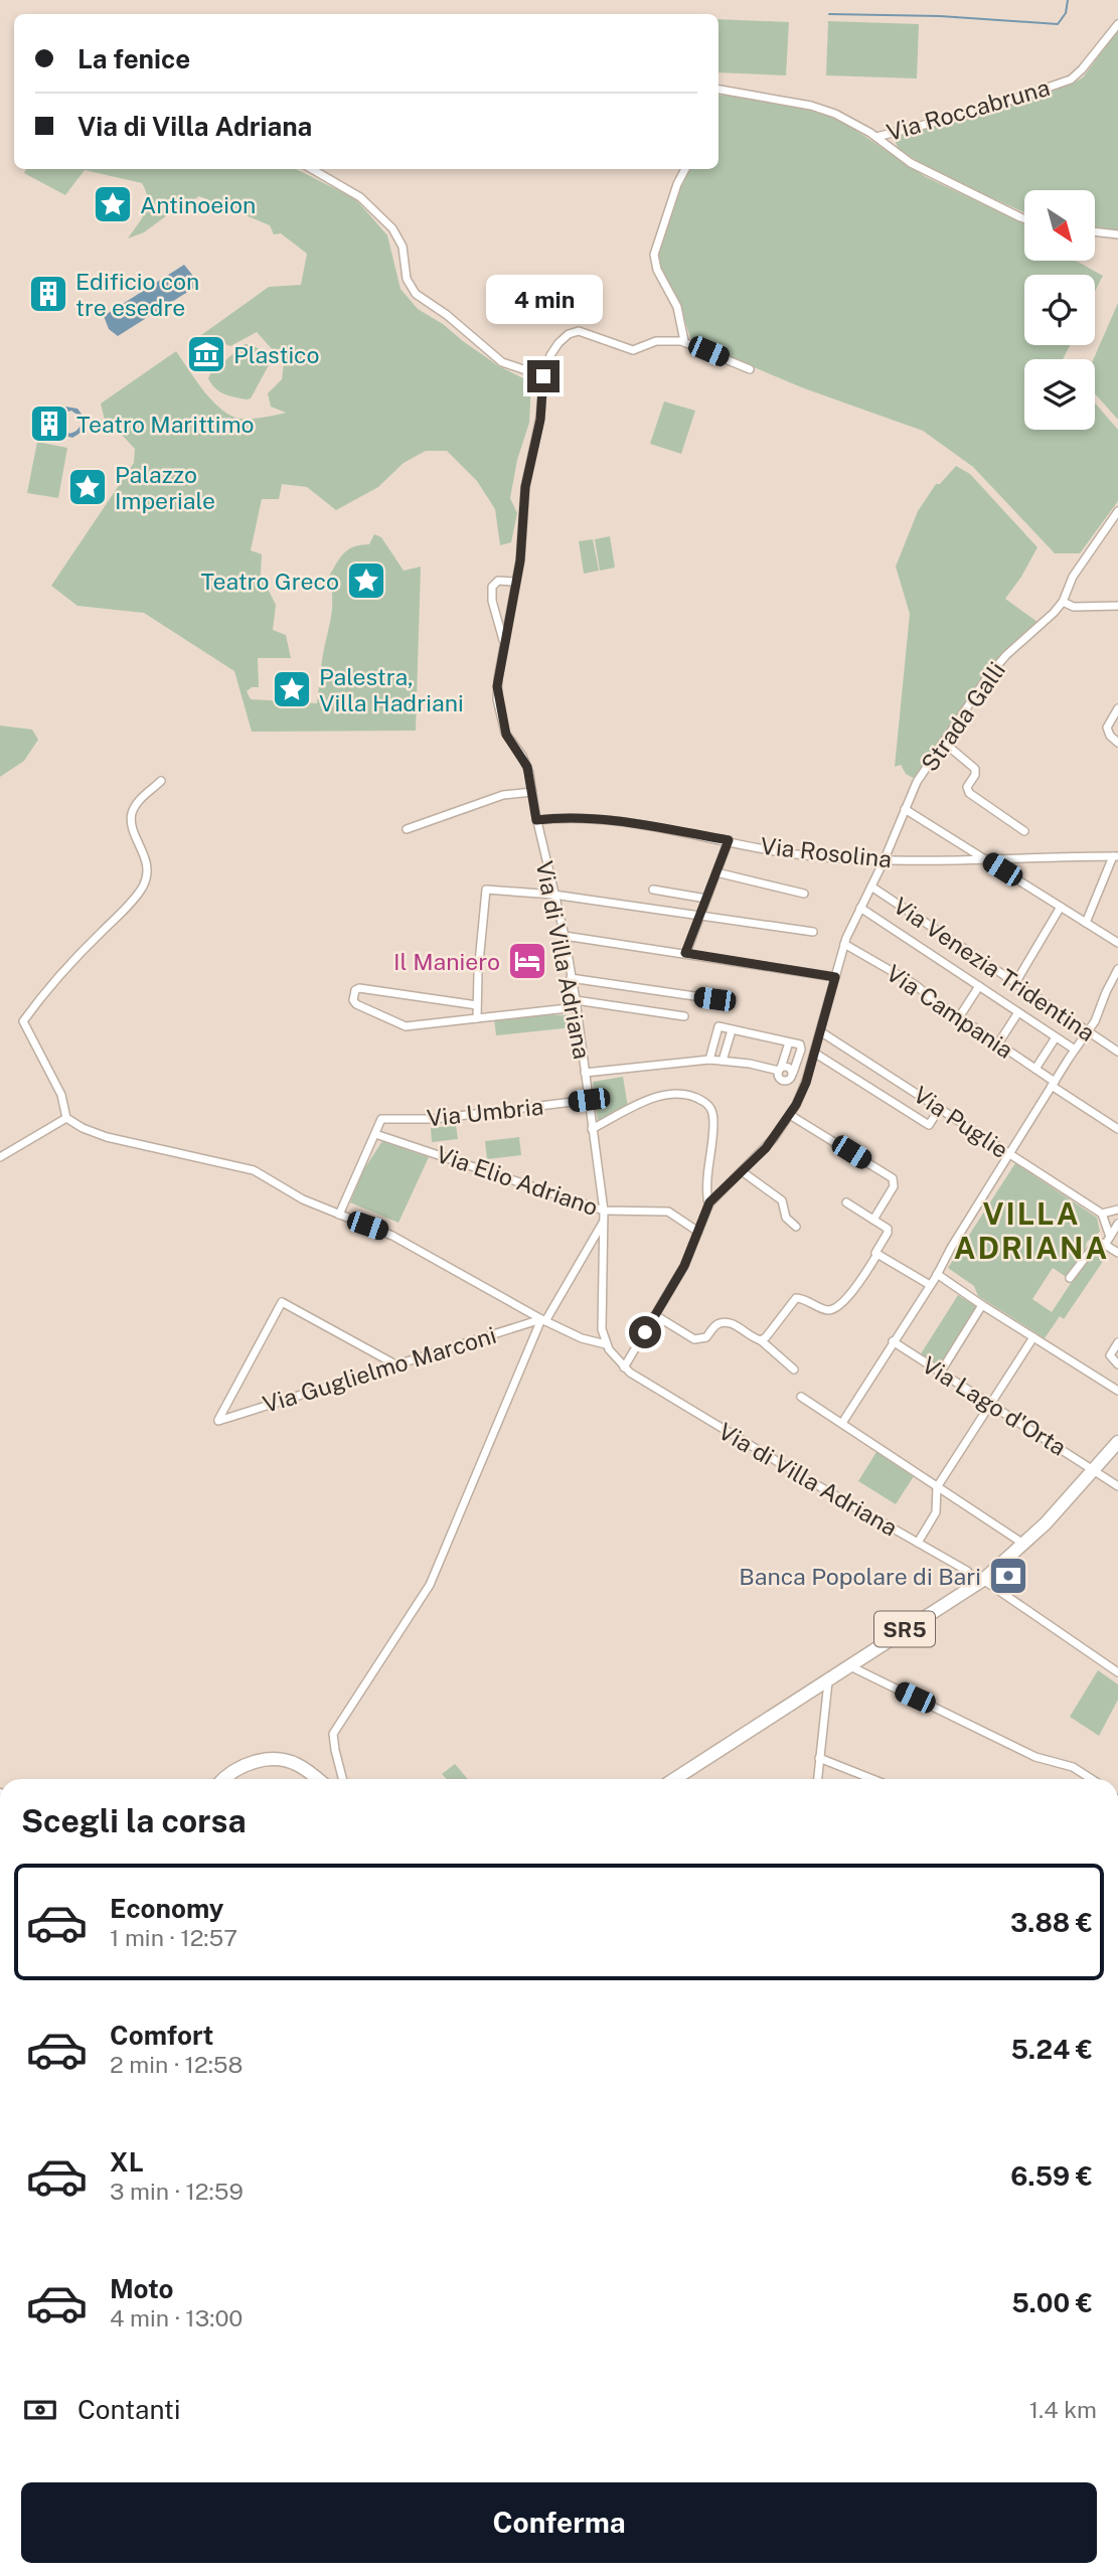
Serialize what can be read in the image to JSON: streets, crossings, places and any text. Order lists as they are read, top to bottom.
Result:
{
  "streets": {
    "main road": ["SR5"],
    "street": [
      "Via Roccabruna",
      "Strada Galli",
      "Via Rosolina",
      "Via di Villa Adriana",
      "Via Venezia Tridentina",
      "Via Campania",
      "Via Umbria",
      "Via Puglie",
      "Via Elio Adriano",
      "Via Guglielmo Marconi",
      "Via Lago d'Orta"
    ]
  },
  "crossings": [
    ["Strada Galli", "Via Rosolina"],
    ["Strada Galli", "Via Venezia Tridentina"],
    ["Strada Galli", "Via Campania"],
    ["Strada Galli", "Via Puglie"],
    ["Via Rosolina", "Via di Villa Adriana"],
    ["Via di Villa Adriana", "Via Umbria"],
    ["Via di Villa Adriana", "Via Elio Adriano"],
    ["Via di Villa Adriana", "SR5"],
    ["Via Umbria", "Via Elio Adriano"],
    ["Via Elio Adriano", "Via Guglielmo Marconi"],
    ["Via Lago d'Orta", "SR5"]
  ],
  "districts": ["VILLA ADRIANA"],
  "places": {
    "place": [
      "Antinoeion",
      "Palazzo Imperiale",
      "Teatro Greco",
      "Palestra, Villa Hadriani"
    ],
    "building": ["Edificio con tre esedre", "Teatro Marittimo"],
    "museum": ["Plastico"],
    "hotel": ["Il Maniero"],
    "bank": ["Banca Popolare di Bari"]
  },
  "north": "bottom right",
  "page": {
    "banner": ["La fenice", "Via di Villa Adriana"],
    "bubble": "4 min",
    "heading": "Scegli la corsa",
    "list": [
      {
        "name": "Economy",
        "note": "1 min · 12:57",
        "value": "3.88 €"
      },
      {
        "name": "Comfort",
        "note": "2 min · 12:58",
        "value": "5.24 €"
      },
      {
        "name": "XL",
        "note": "3 min · 12:59",
        "value": "6.59 €"
      },
      {
        "name": "Moto",
        "note": "4 min · 13:00",
        "value": "5.00 €"
      }
    ],
    "pay": ["Contanti", "1.4 km"],
    "buttons": "Conferma"
  }
}
